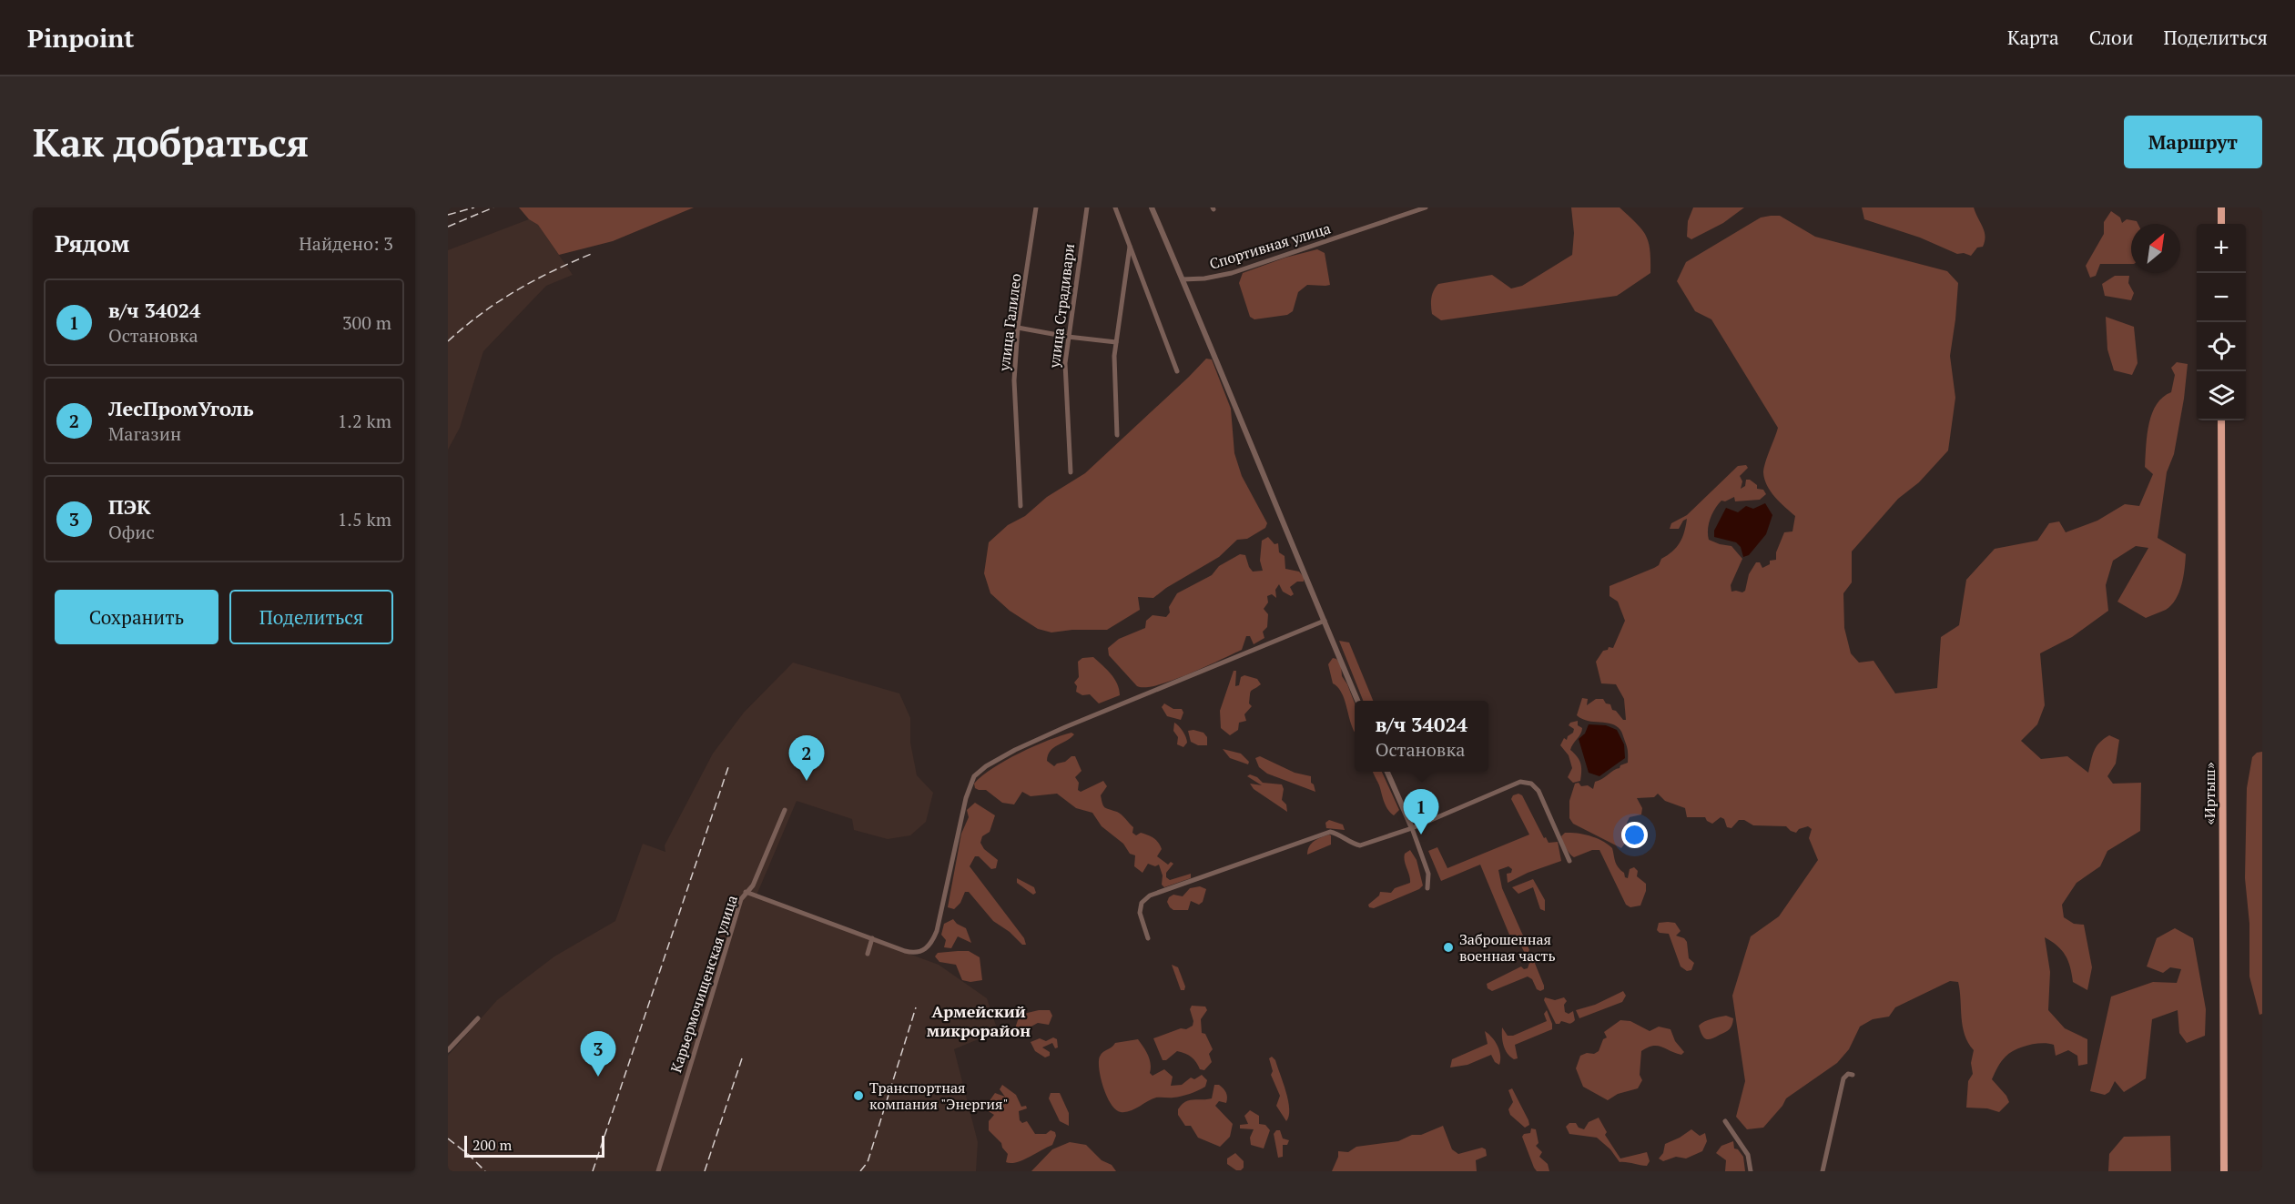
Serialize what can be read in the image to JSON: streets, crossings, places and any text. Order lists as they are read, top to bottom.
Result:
{
  "streets": {
    "highway": ["«Иртыш»"],
    "street": [
      "Спортивная улица",
      "улица Страдивари",
      "улица Галилео",
      "Карьермочищенская улица"
    ]
  },
  "districts": ["Армейский микрорайон"],
  "places": ["Заброшенная военная часть", "Транспортная компания \"Энергия\""],
  "scale_bar": "200 m",
  "north": "top right",
  "page": {
    "header": "Pinpoint",
    "nav": ["Карта", "Слои", "Поделиться"],
    "buttons": [
      "Маршрут",
      ["Сохранить", "Поделиться"]
    ],
    "title": "Как добраться",
    "heading": ["Рядом", "Найдено: 3"],
    "map_buttons": ["+", "−"],
    "list": [
      {
        "mark": "1",
        "name": "в/ч 34024",
        "note": "Остановка",
        "value": "300 m"
      },
      {
        "mark": "2",
        "name": "ЛесПромУголь",
        "note": "Магазин",
        "value": "1.2 km"
      },
      {
        "mark": "3",
        "name": "ПЭК",
        "note": "Офис",
        "value": "1.5 km"
      }
    ],
    "popup": ["в/ч 34024", "Остановка"],
    "pins": ["2", "1", "3"],
    "scale": "200 m"
  }
}
